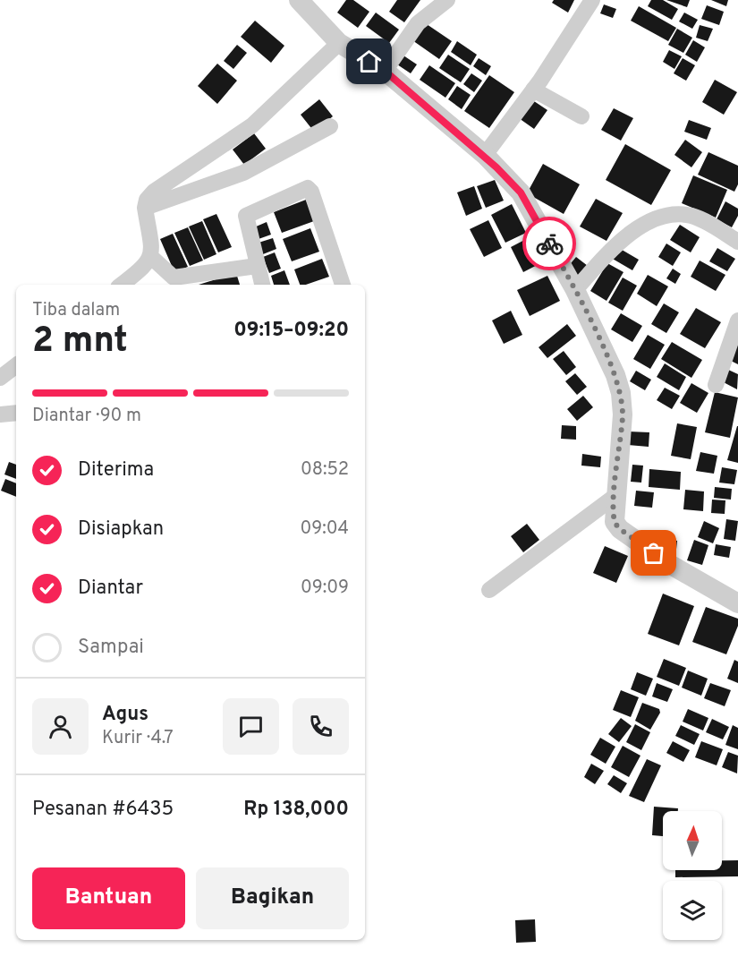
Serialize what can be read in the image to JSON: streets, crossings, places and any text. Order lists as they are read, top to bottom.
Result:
{
  "north": "top",
  "page": {
    "heading": ["2 mnt", "Tiba dalam", "09:15–09:20"],
    "panel": [
      "Agus",
      "Kurir · 4.7",
      "Pesanan #6435",
      "Rp 138,000"
    ],
    "bar": "Diantar · 90 m",
    "list": [
      ["Diterima", "08:52"],
      ["Disiapkan", "09:04"],
      ["Diantar", "09:09"],
      "Sampai"
    ],
    "buttons": ["Bantuan", "Bagikan"]
  }
}
